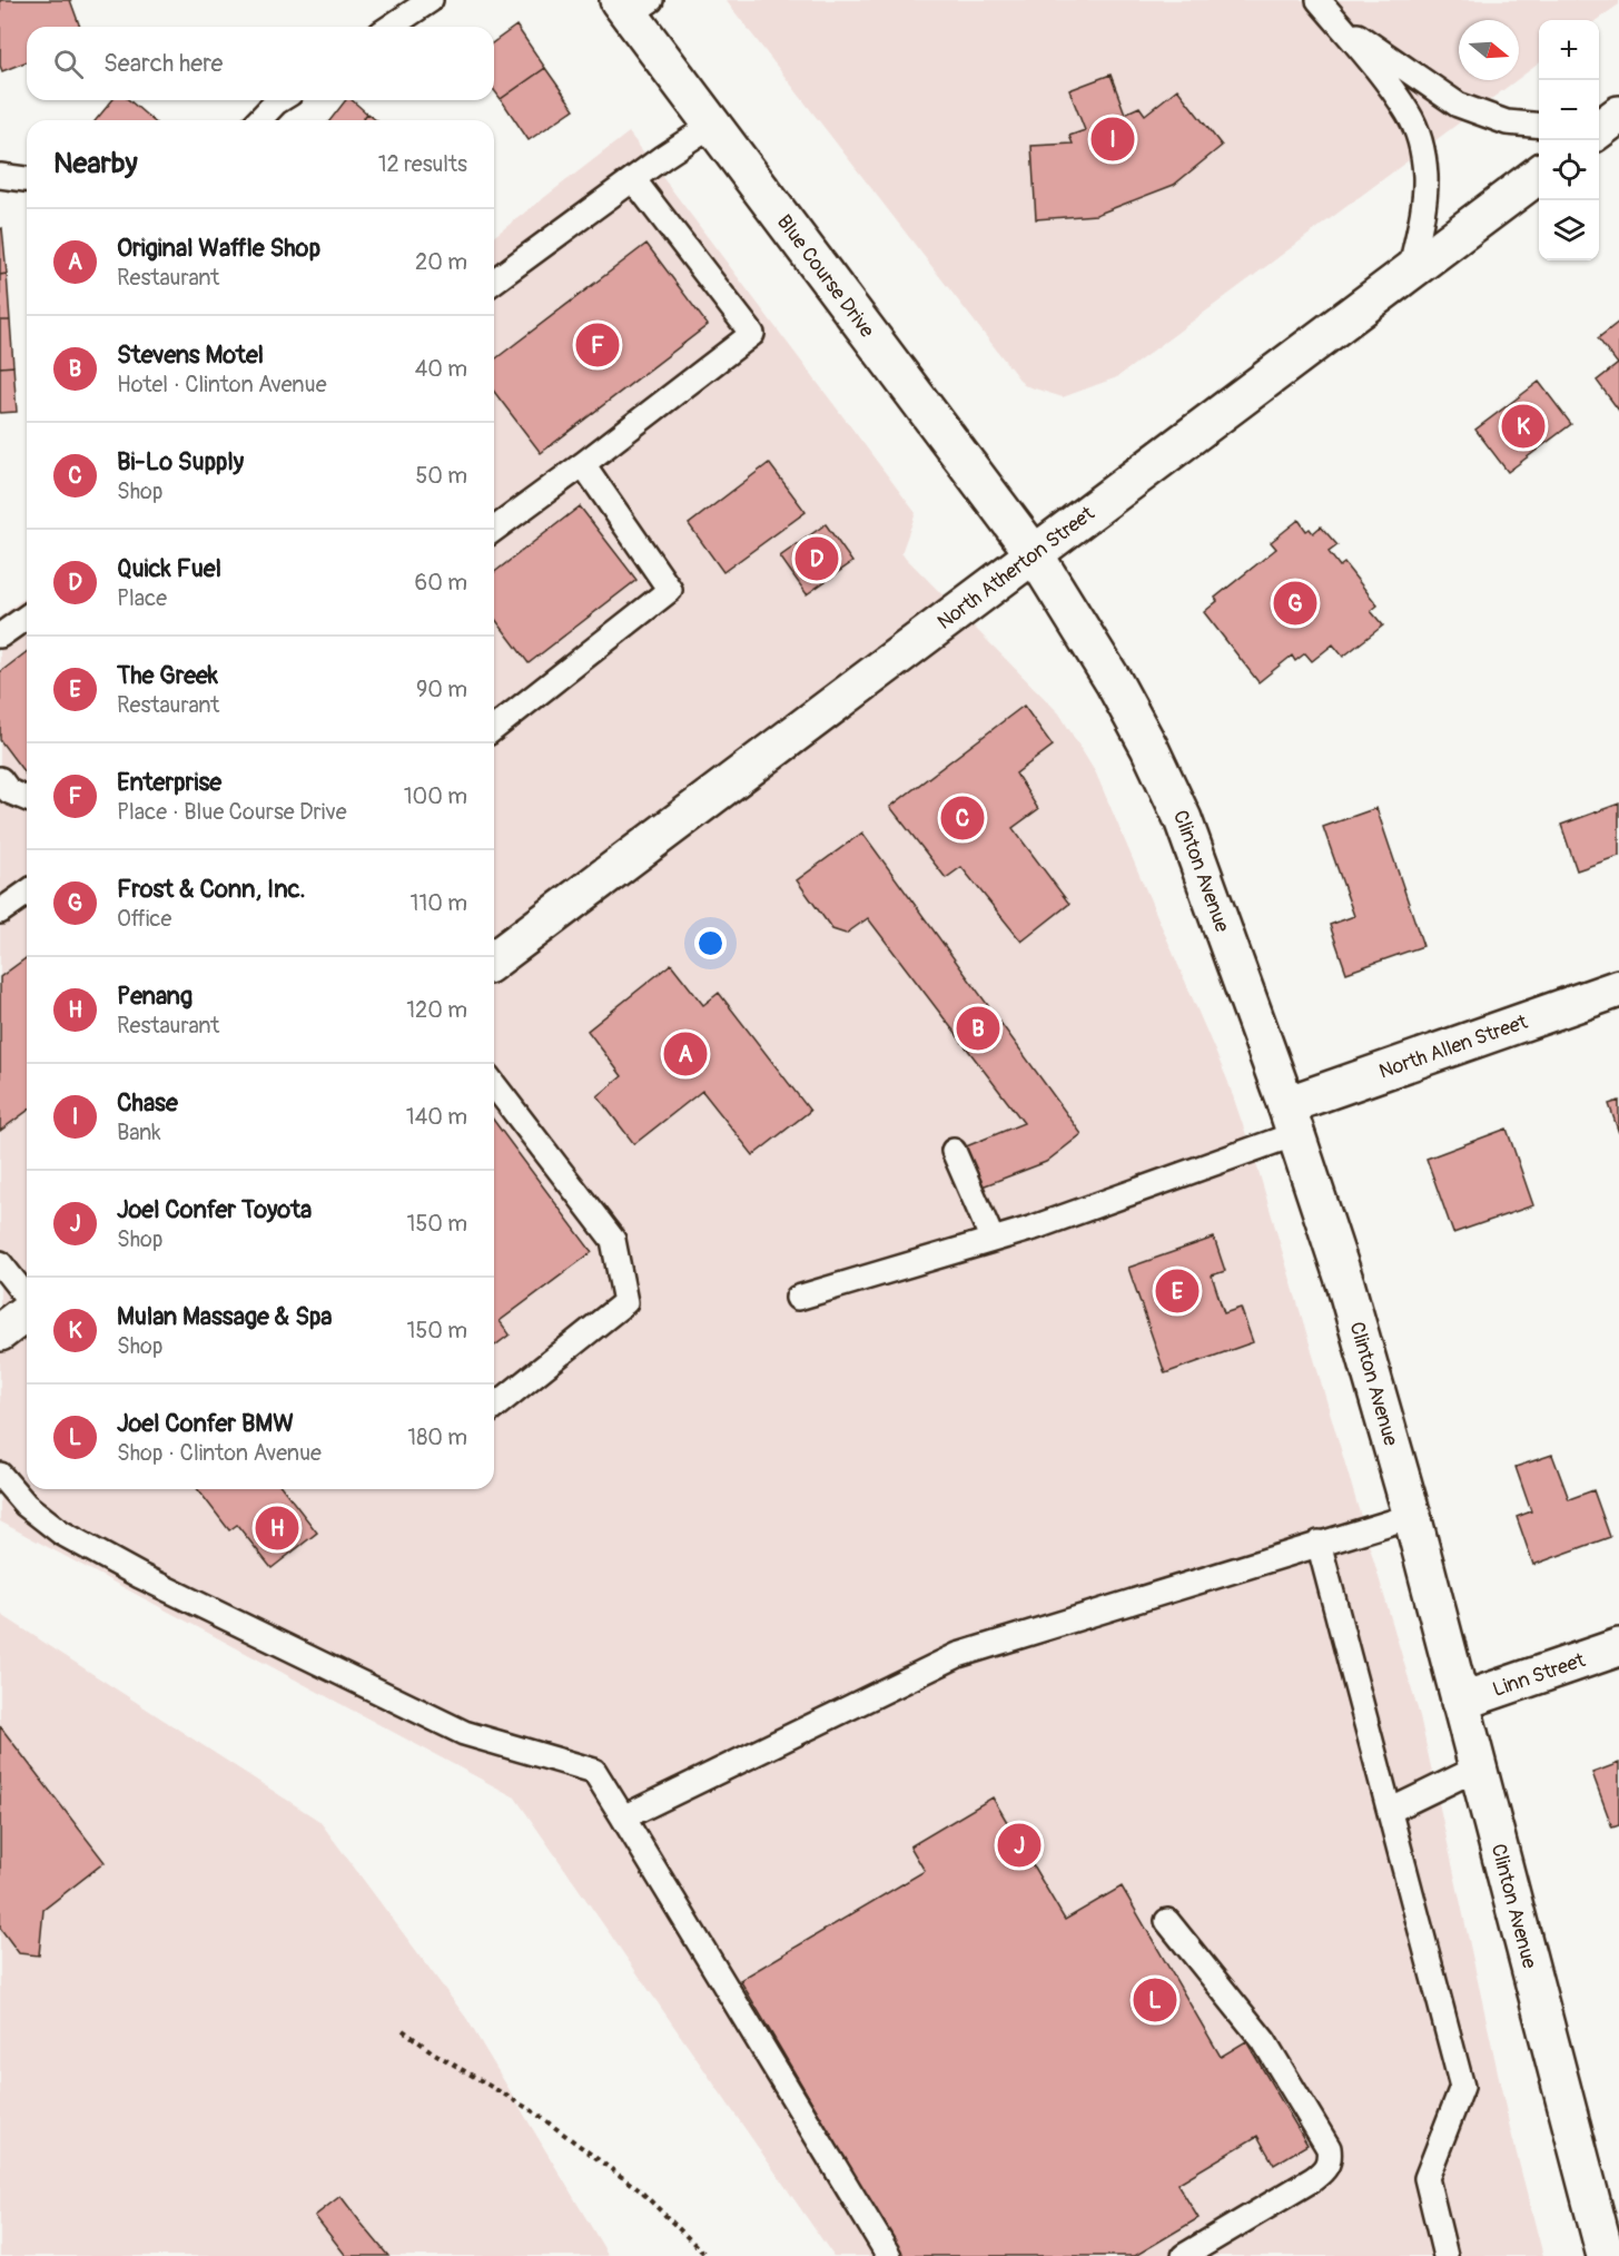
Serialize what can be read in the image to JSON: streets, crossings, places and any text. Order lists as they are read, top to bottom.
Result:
{
  "streets": {
    "street": [
      "Blue Course Drive",
      "North Atherton Street",
      "Clinton Avenue",
      "North Allen Street",
      "Linn Street"
    ]
  },
  "crossings": [
    ["Blue Course Drive", "North Atherton Street"],
    ["Blue Course Drive", "Clinton Avenue"],
    ["North Atherton Street", "Clinton Avenue"],
    ["Clinton Avenue", "North Allen Street"],
    ["Clinton Avenue", "Linn Street"]
  ],
  "north": "right",
  "page": {
    "map_buttons": ["+", "−"],
    "search": "Search here",
    "pins": [
      "I",
      "F",
      "K",
      "D",
      "G",
      "C",
      "B",
      "A",
      "E",
      "H",
      "J",
      "L"
    ],
    "heading": ["Nearby", "12 results"],
    "list": [
      {
        "mark": "A",
        "name": "Original Waffle Shop",
        "note": "Restaurant",
        "value": "20 m"
      },
      {
        "mark": "B",
        "name": "Stevens Motel",
        "note": "Hotel · Clinton Avenue",
        "value": "40 m"
      },
      {
        "mark": "C",
        "name": "Bi-Lo Supply",
        "note": "Shop",
        "value": "50 m"
      },
      {
        "mark": "D",
        "name": "Quick Fuel",
        "note": "Place",
        "value": "60 m"
      },
      {
        "mark": "E",
        "name": "The Greek",
        "note": "Restaurant",
        "value": "90 m"
      },
      {
        "mark": "F",
        "name": "Enterprise",
        "note": "Place · Blue Course Drive",
        "value": "100 m"
      },
      {
        "mark": "G",
        "name": "Frost & Conn, Inc.",
        "note": "Office",
        "value": "110 m"
      },
      {
        "mark": "H",
        "name": "Penang",
        "note": "Restaurant",
        "value": "120 m"
      },
      {
        "mark": "I",
        "name": "Chase",
        "note": "Bank",
        "value": "140 m"
      },
      {
        "mark": "J",
        "name": "Joel Confer Toyota",
        "note": "Shop",
        "value": "150 m"
      },
      {
        "mark": "K",
        "name": "Mulan Massage & Spa",
        "note": "Shop",
        "value": "150 m"
      },
      {
        "mark": "L",
        "name": "Joel Confer BMW",
        "note": "Shop · Clinton Avenue",
        "value": "180 m"
      }
    ]
  }
}
